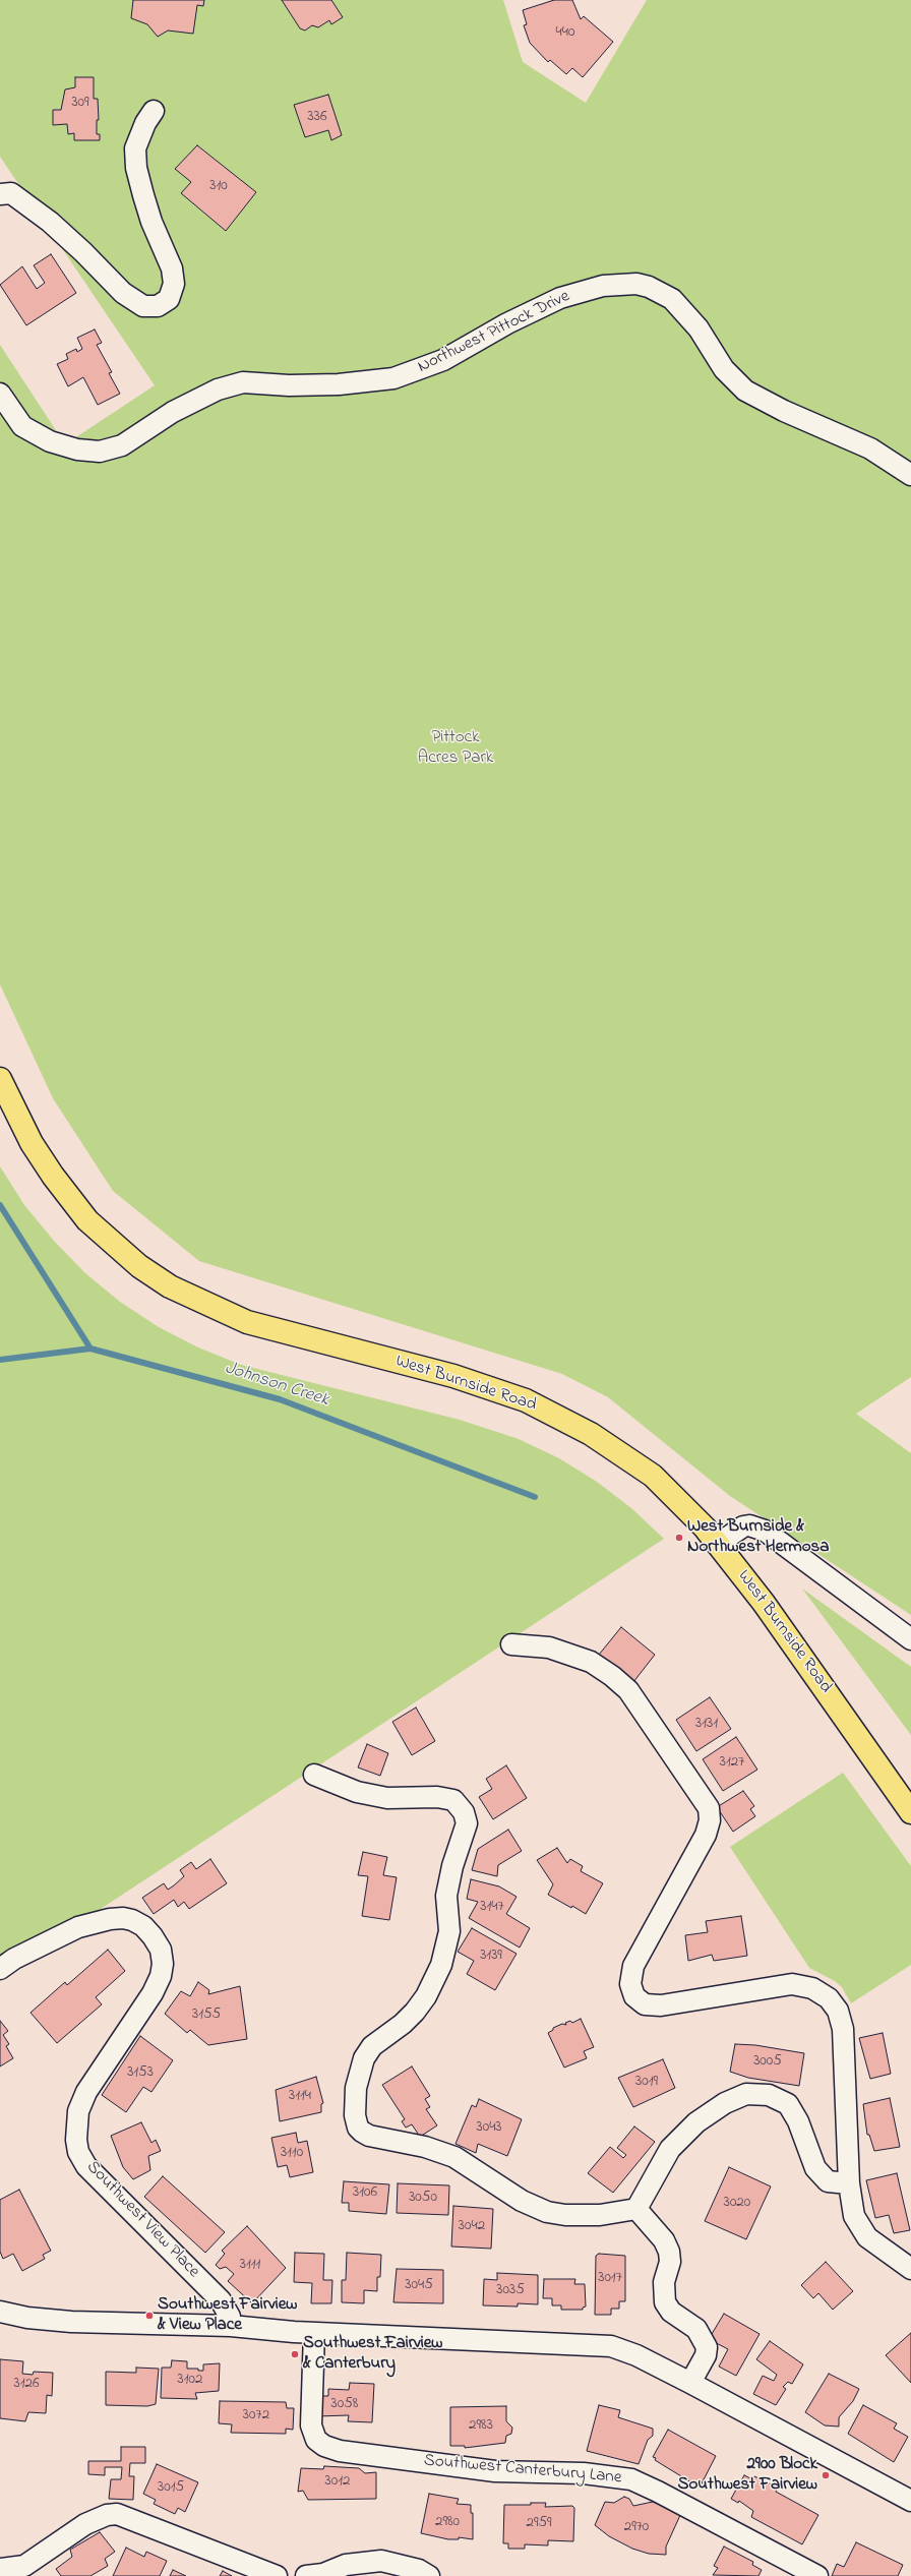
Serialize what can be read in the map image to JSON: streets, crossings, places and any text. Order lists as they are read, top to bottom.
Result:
{
  "streets": {
    "main road": ["West Burnside Road"],
    "street": ["Northwest Pittock Drive", "Southwest View Place", "Southwest Canterbury Lane"]
  },
  "water": ["Johnson Creek"],
  "parks": ["Pittock Acres Park"],
  "places": [
    "West Burnside & Northwest Hermosa",
    "Southwest Fairview & View Place",
    "Southwest Fairview & Canterbury",
    "2900 Block Southwest Fairview"
  ],
  "house_numbers": [
    "440",
    "309",
    "336",
    "310",
    "3131",
    "3127",
    "3147",
    "3139",
    "3155",
    "3005",
    "3153",
    "3019",
    "3114",
    "3043",
    "3110",
    "3106",
    "3050",
    "3020",
    "3042",
    "3111",
    "3017",
    "3045",
    "3035",
    "3102",
    "3126",
    "3058",
    "3072",
    "2983",
    "3012",
    "3015",
    "2980",
    "2959",
    "2970"
  ]
}
